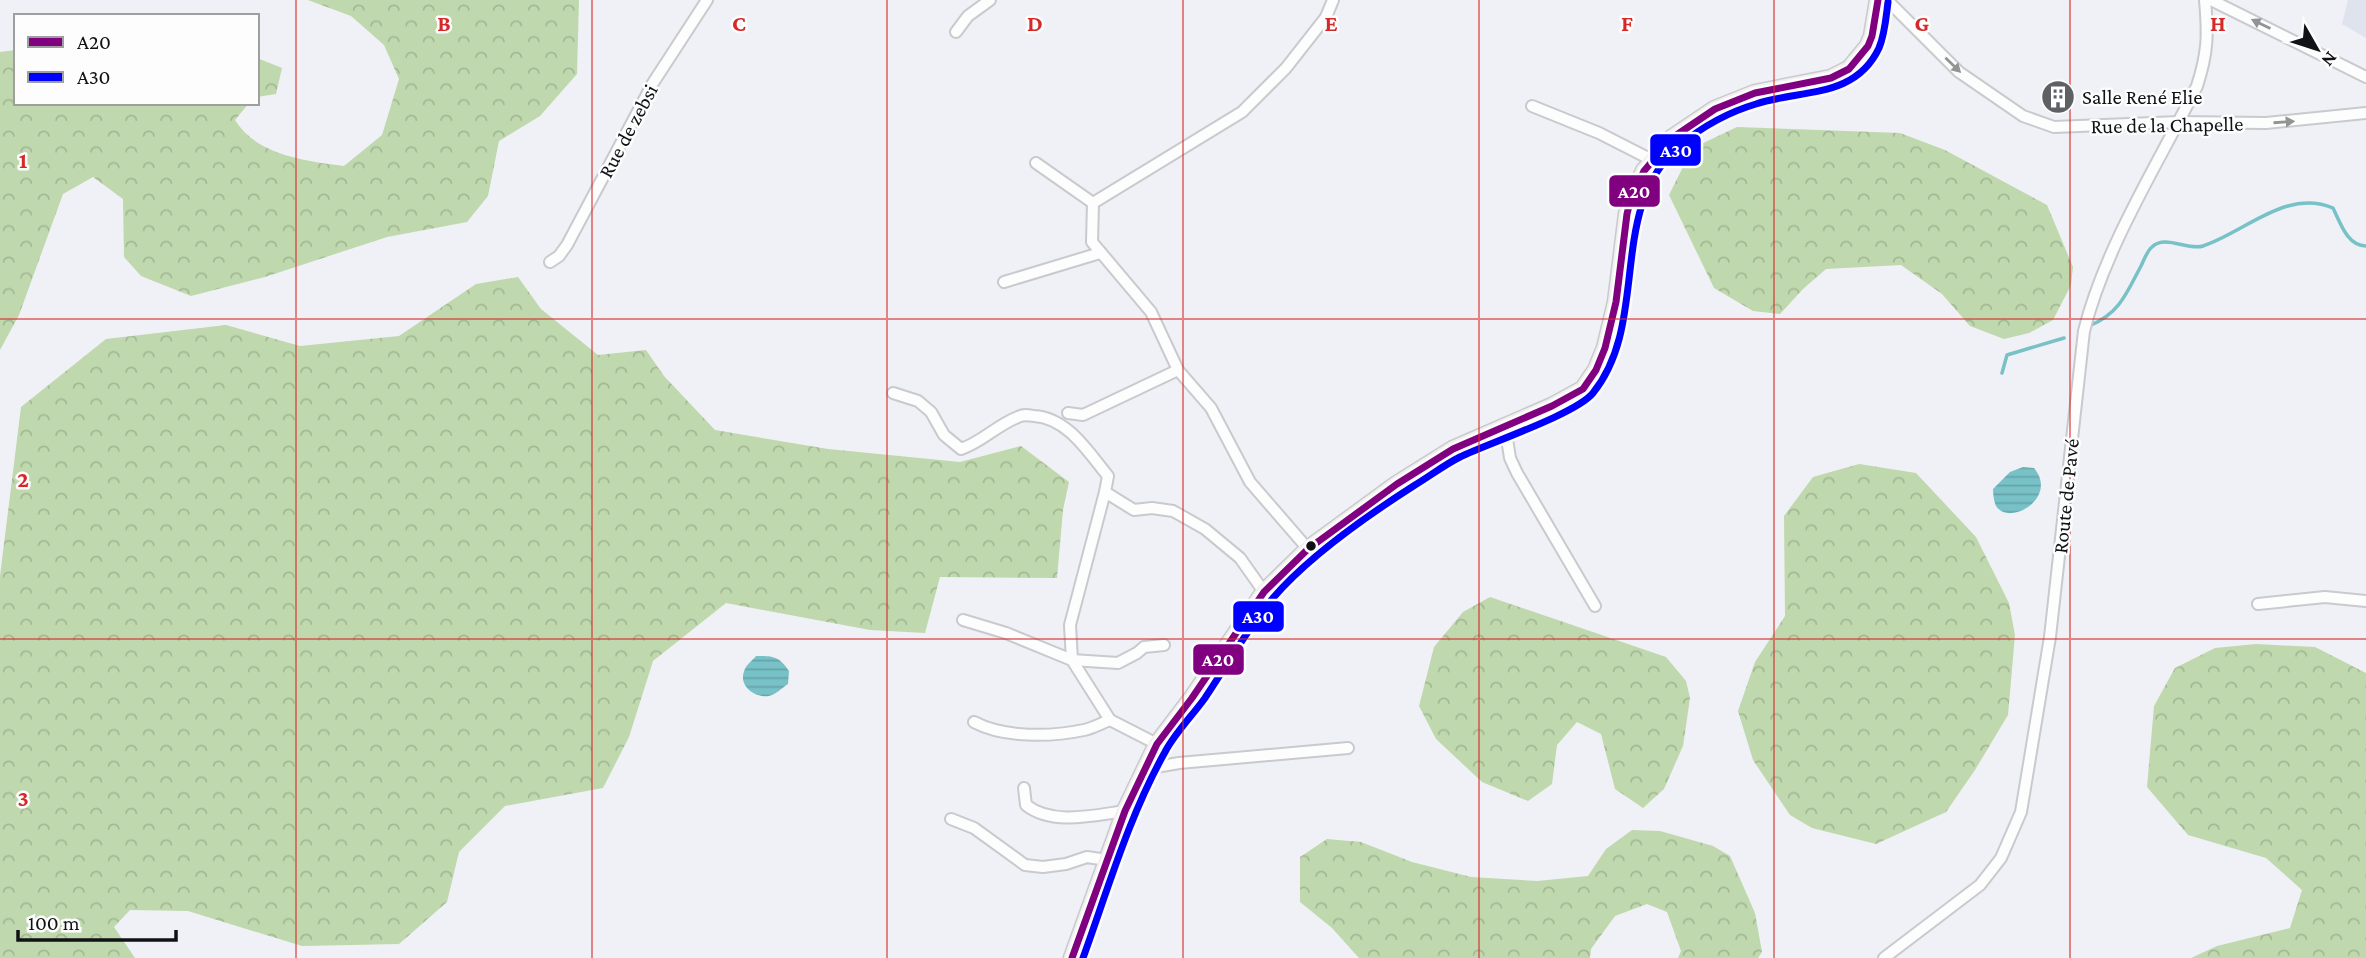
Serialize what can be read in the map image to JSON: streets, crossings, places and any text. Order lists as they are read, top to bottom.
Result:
{
  "streets": {
    "street": ["Rue de la Chapelle", "Rue de zebsi", "Route de Pavé"]
  },
  "crossings": [
    ["Rue de la Chapelle", "Route de Pavé"]
  ],
  "one_way": ["Rue de la Chapelle"],
  "places": {
    "building": ["Salle René Elie"]
  },
  "lines": ["transit line A20", "transit line A30"],
  "legend": ["A20", "A30"],
  "scale_bar": "100 m",
  "north": "bottom right",
  "grid": {
    "columns": [
      "B",
      "C",
      "D",
      "E",
      "F",
      "G",
      "H"
    ],
    "rows": ["1", "2", "3"]
  }
}
